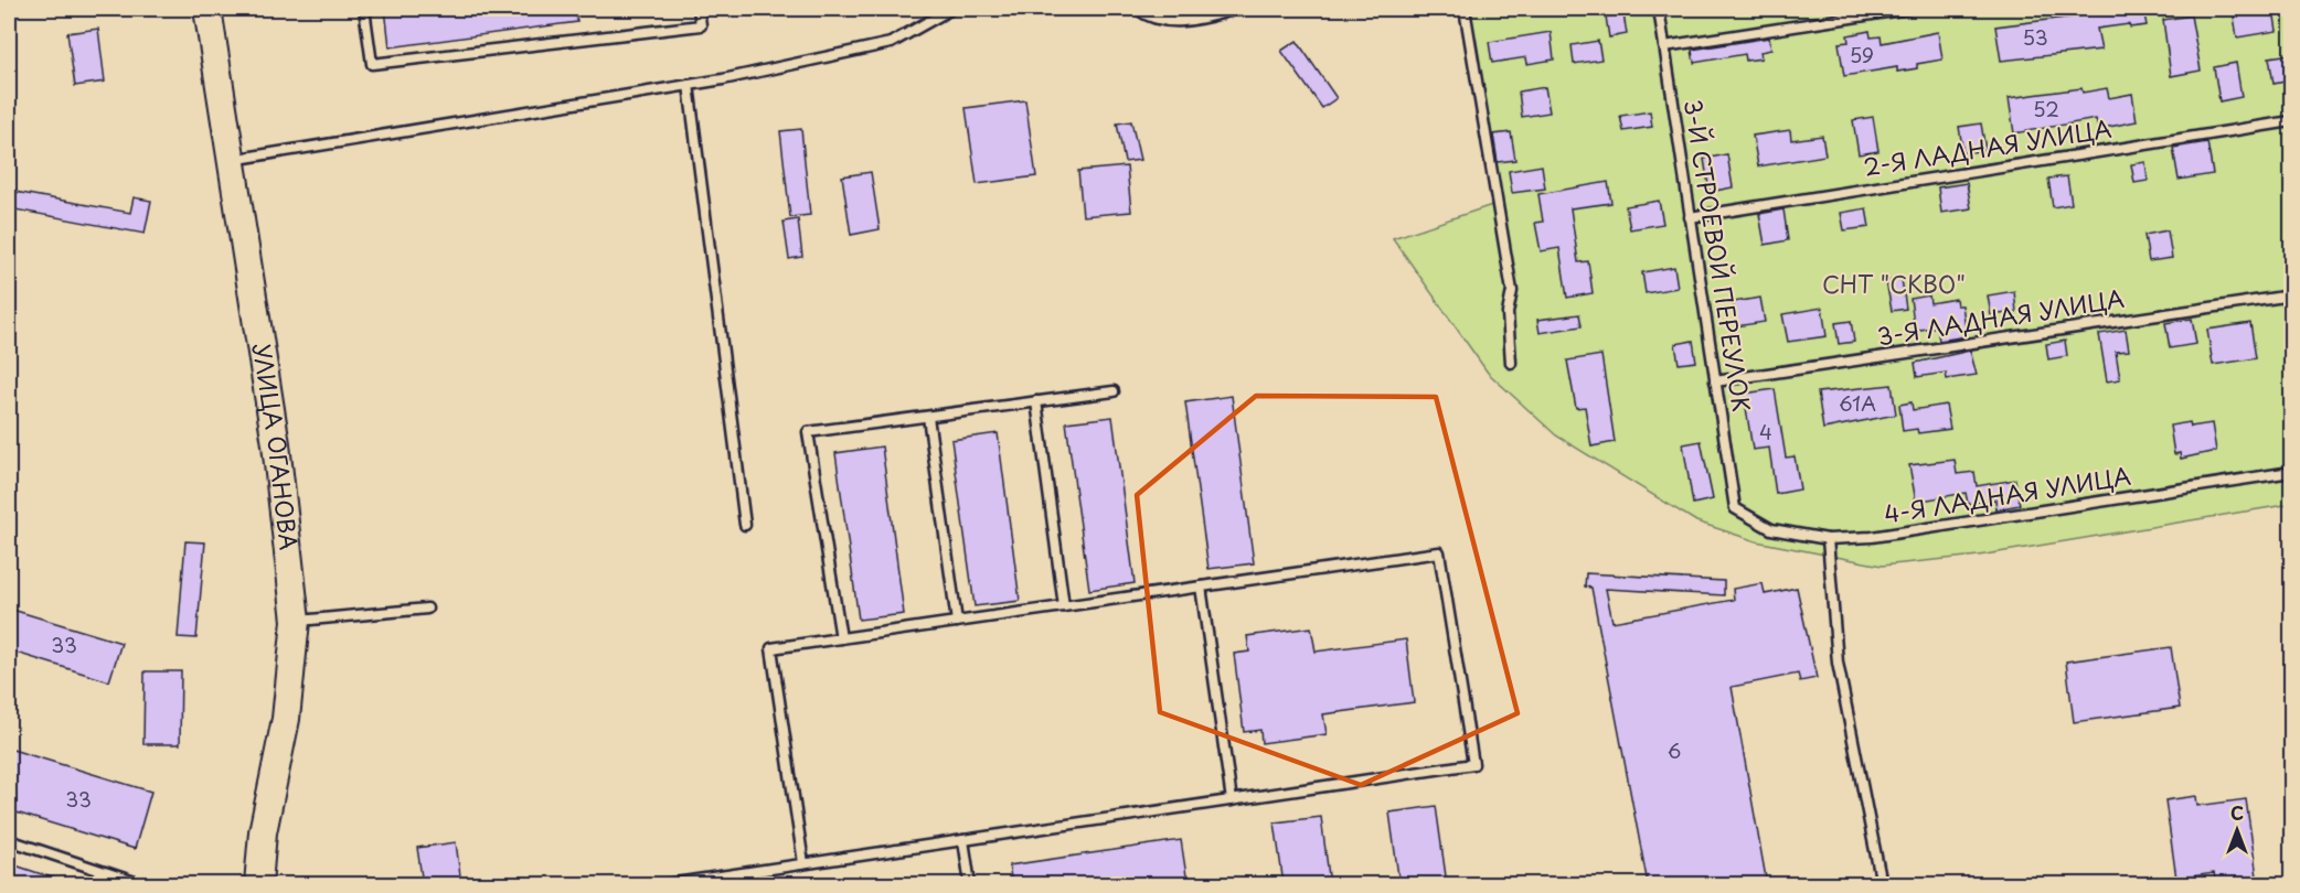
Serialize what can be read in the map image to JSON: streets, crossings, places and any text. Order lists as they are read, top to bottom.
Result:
{
  "streets": {
    "main road": ["УЛИЦА ОГАНОВА"],
    "lane": [
      "2-Я ЛАДНАЯ УЛИЦА",
      "3-Й СТРОЕВОЙ ПЕРЕУЛОК",
      "3-Я ЛАДНАЯ УЛИЦА",
      "4-Я ЛАДНАЯ УЛИЦА"
    ]
  },
  "crossings": [
    ["2-Я ЛАДНАЯ УЛИЦА", "3-Й СТРОЕВОЙ ПЕРЕУЛОК"],
    ["3-Й СТРОЕВОЙ ПЕРЕУЛОК", "3-Я ЛАДНАЯ УЛИЦА"],
    ["3-Й СТРОЕВОЙ ПЕРЕУЛОК", "4-Я ЛАДНАЯ УЛИЦА"]
  ],
  "parks": ["СНТ \"СКВО\""],
  "house_numbers": [
    "53",
    "59",
    "52",
    "61А",
    "4",
    "33",
    "6",
    "33"
  ],
  "north": "top"
}
